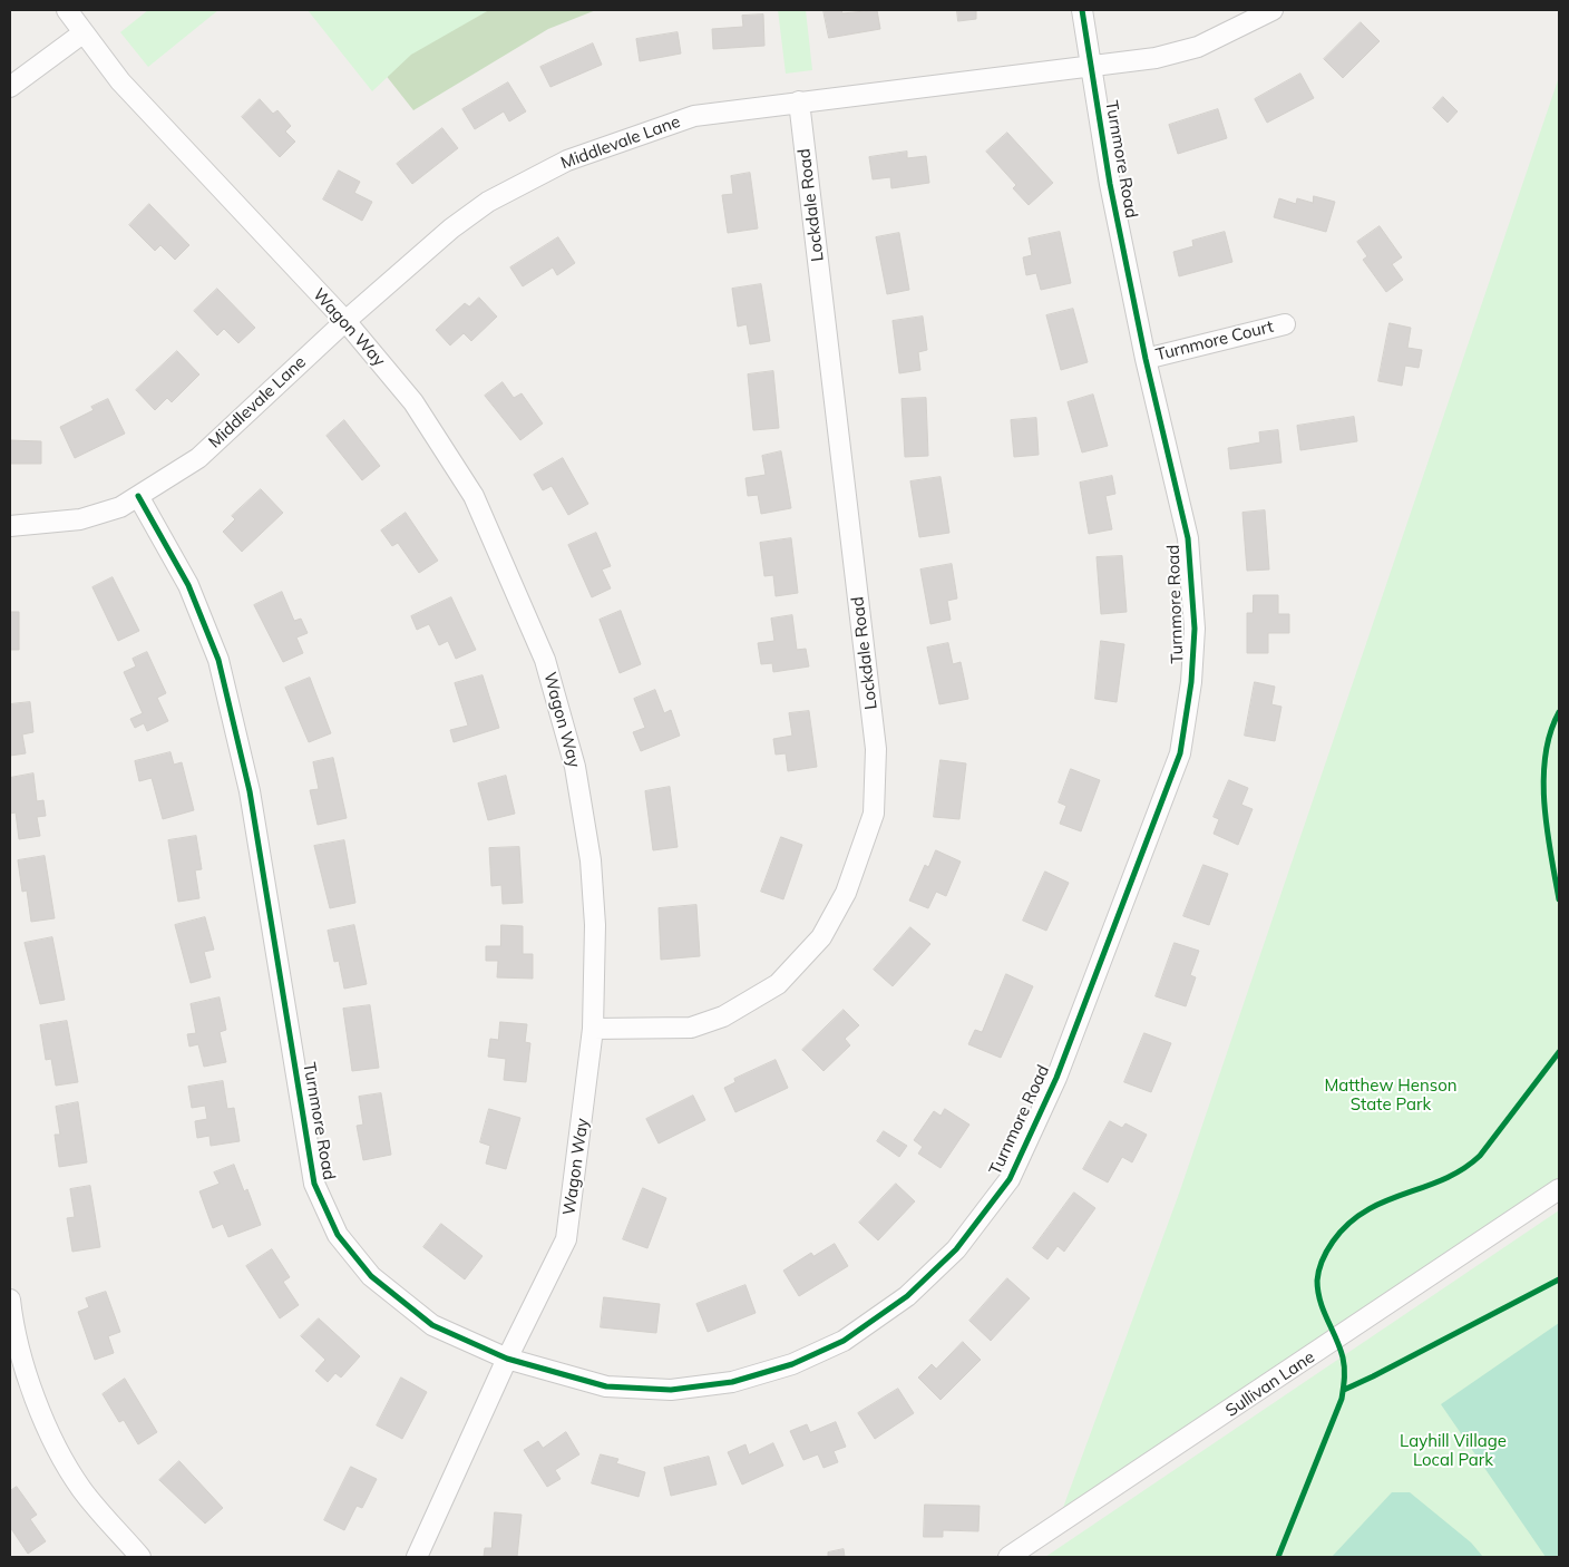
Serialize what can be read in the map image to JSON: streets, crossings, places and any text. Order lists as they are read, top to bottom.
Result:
{
  "streets": {
    "street": [
      "Middlevale Lane",
      "Turnmore Road",
      "Lockdale Road",
      "Wagon Way",
      "Turnmore Court",
      "Sullivan Lane"
    ]
  },
  "crossings": [
    ["Middlevale Lane", "Turnmore Road"],
    ["Middlevale Lane", "Lockdale Road"],
    ["Middlevale Lane", "Wagon Way"],
    ["Turnmore Road", "Wagon Way"],
    ["Turnmore Road", "Turnmore Court"],
    ["Lockdale Road", "Wagon Way"]
  ],
  "parks": ["Matthew Henson State Park", "Layhill Village Local Park"]
}
